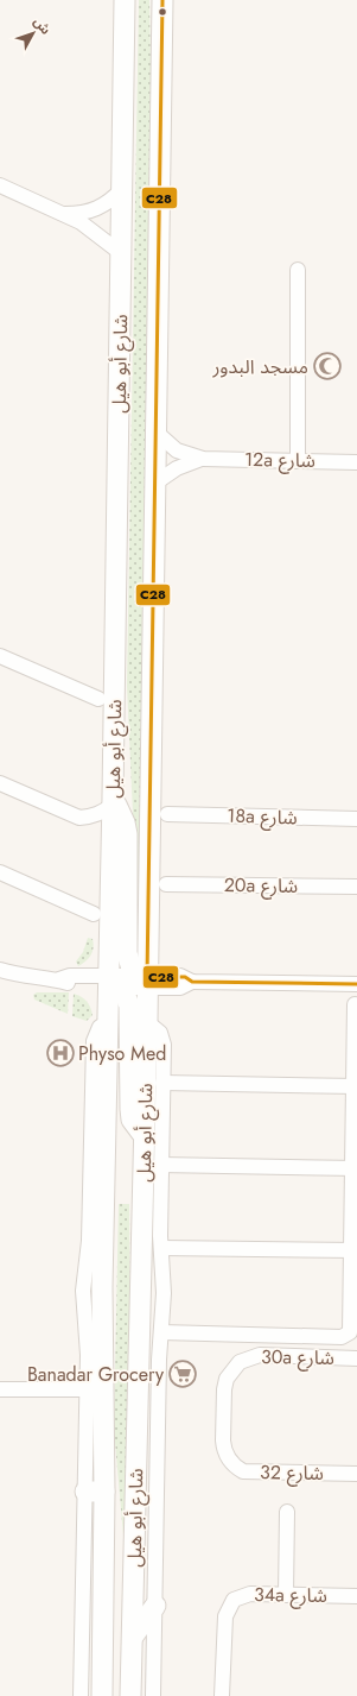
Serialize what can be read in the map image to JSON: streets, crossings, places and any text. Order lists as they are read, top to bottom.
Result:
{
  "streets": {
    "main road": ["شارع أبو هيل"],
    "street": [
      "12a شارع",
      "18a شارع",
      "20a شارع",
      "30a شارع",
      "شارع 32",
      "34a شارع"
    ]
  },
  "crossings": [
    ["شارع أبو هيل", "12a شارع"],
    ["30a شارع", "شارع 32"]
  ],
  "places": {
    "mosque": ["مسجد البدور"],
    "hospital": ["Physo Med"],
    "supermarket": ["Banadar Grocery"]
  },
  "lines": ["transit line C28"],
  "north": "top right"
}
